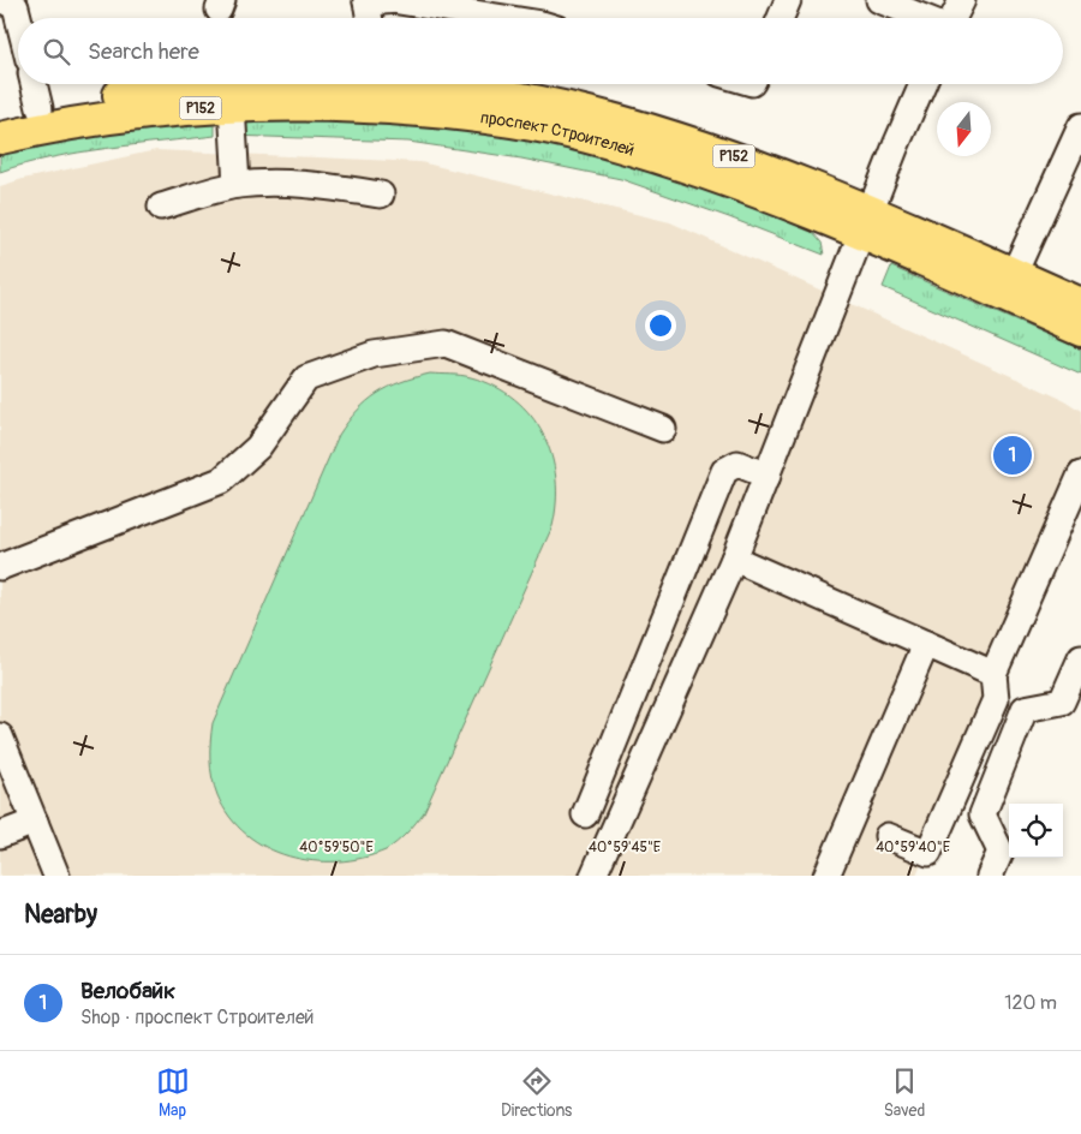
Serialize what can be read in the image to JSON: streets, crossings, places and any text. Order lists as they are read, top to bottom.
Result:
{
  "streets": {
    "main road": ["Р152", "проспект Строителей"]
  },
  "north": "bottom",
  "page": {
    "search": "Search here",
    "pins": "1",
    "heading": "Nearby",
    "list": [
      {
        "mark": "1",
        "name": "Велобайк",
        "note": "Shop · проспект Строителей",
        "value": "120 m"
      }
    ],
    "nav": ["Map", "Directions", "Saved"]
  },
  "coordinates": ["40°59'50\"E", "40°59'45\"E", "40°59'40\"E"]
}
